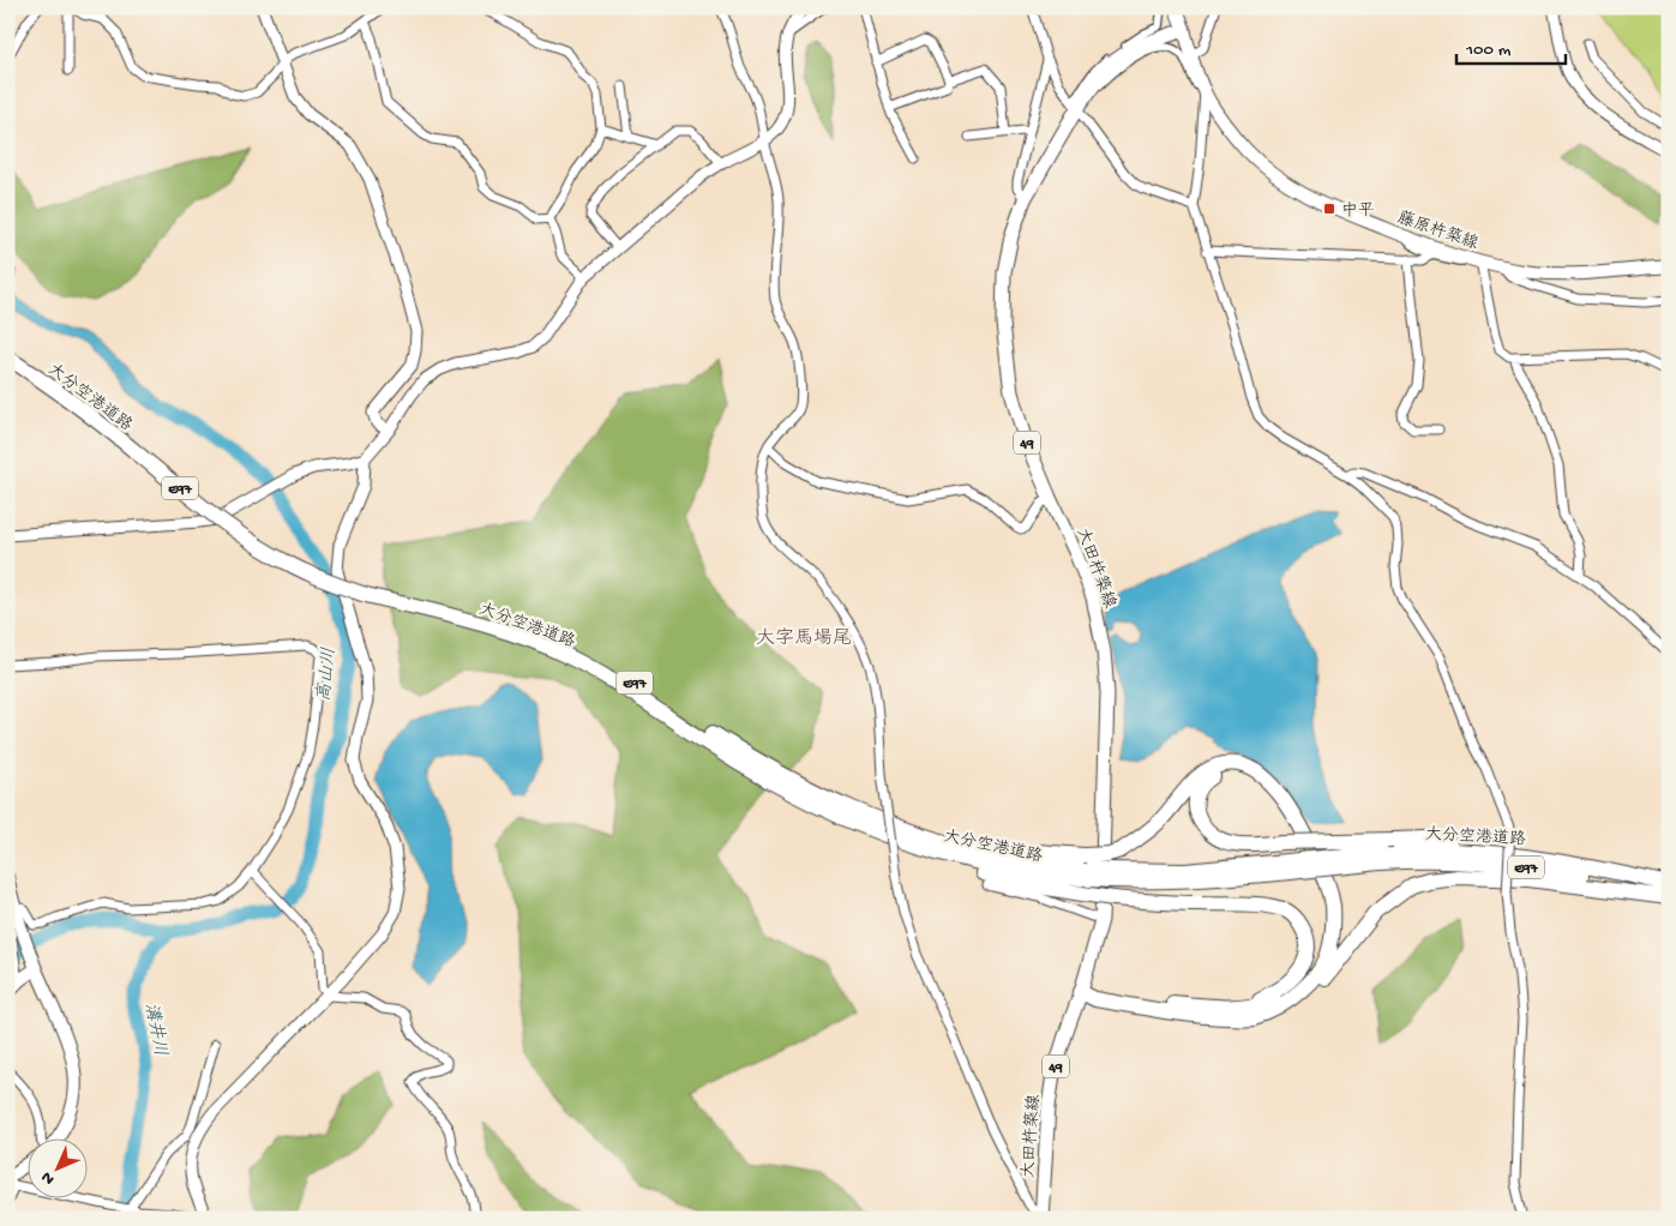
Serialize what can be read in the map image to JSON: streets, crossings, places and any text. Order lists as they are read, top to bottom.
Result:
{
  "streets": {
    "highway": ["大分空港道路", "E97"],
    "main road": ["藤原杵築線", "49", "大田杵築線"]
  },
  "crossings": [
    ["藤原杵築線", "大田杵築線"]
  ],
  "districts": ["大字馬場尾"],
  "water": ["高山川", "溝井川"],
  "places": {
    "transit": ["中平"]
  },
  "scale_bar": "100 m",
  "north": "bottom left"
}
